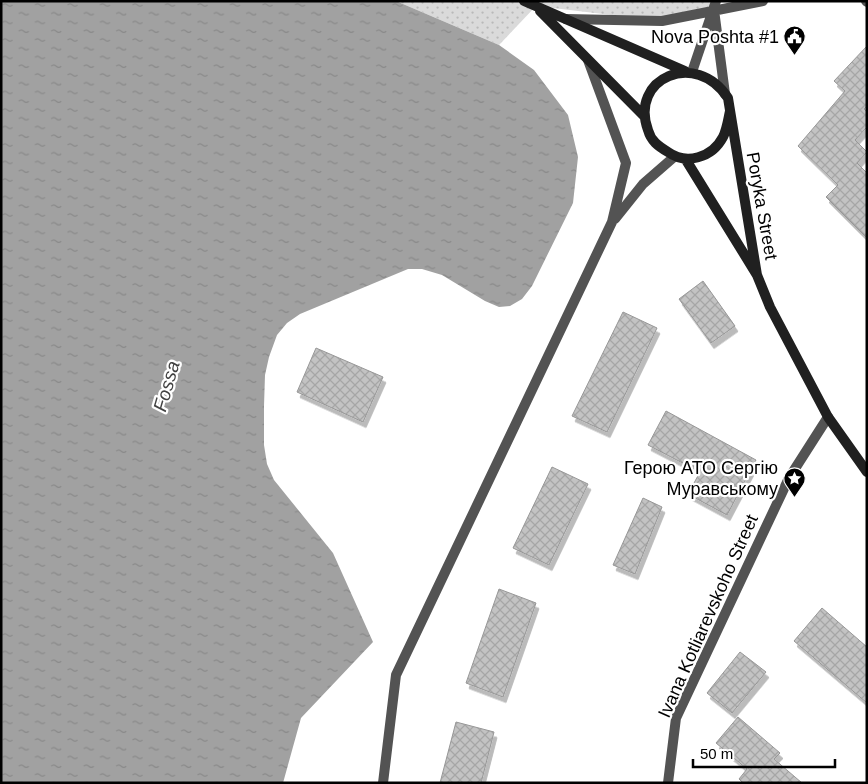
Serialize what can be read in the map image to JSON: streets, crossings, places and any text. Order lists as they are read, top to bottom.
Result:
{
  "streets": {
    "main road": ["Poryka Street"],
    "street": ["Ivana Kotliarevskoho Street"]
  },
  "water": ["Fossa"],
  "places": {
    "public building": ["Nova Poshta #1"],
    "place": ["Герою АТО Сергію Муравському"]
  },
  "scale_bar": "50 m"
}
